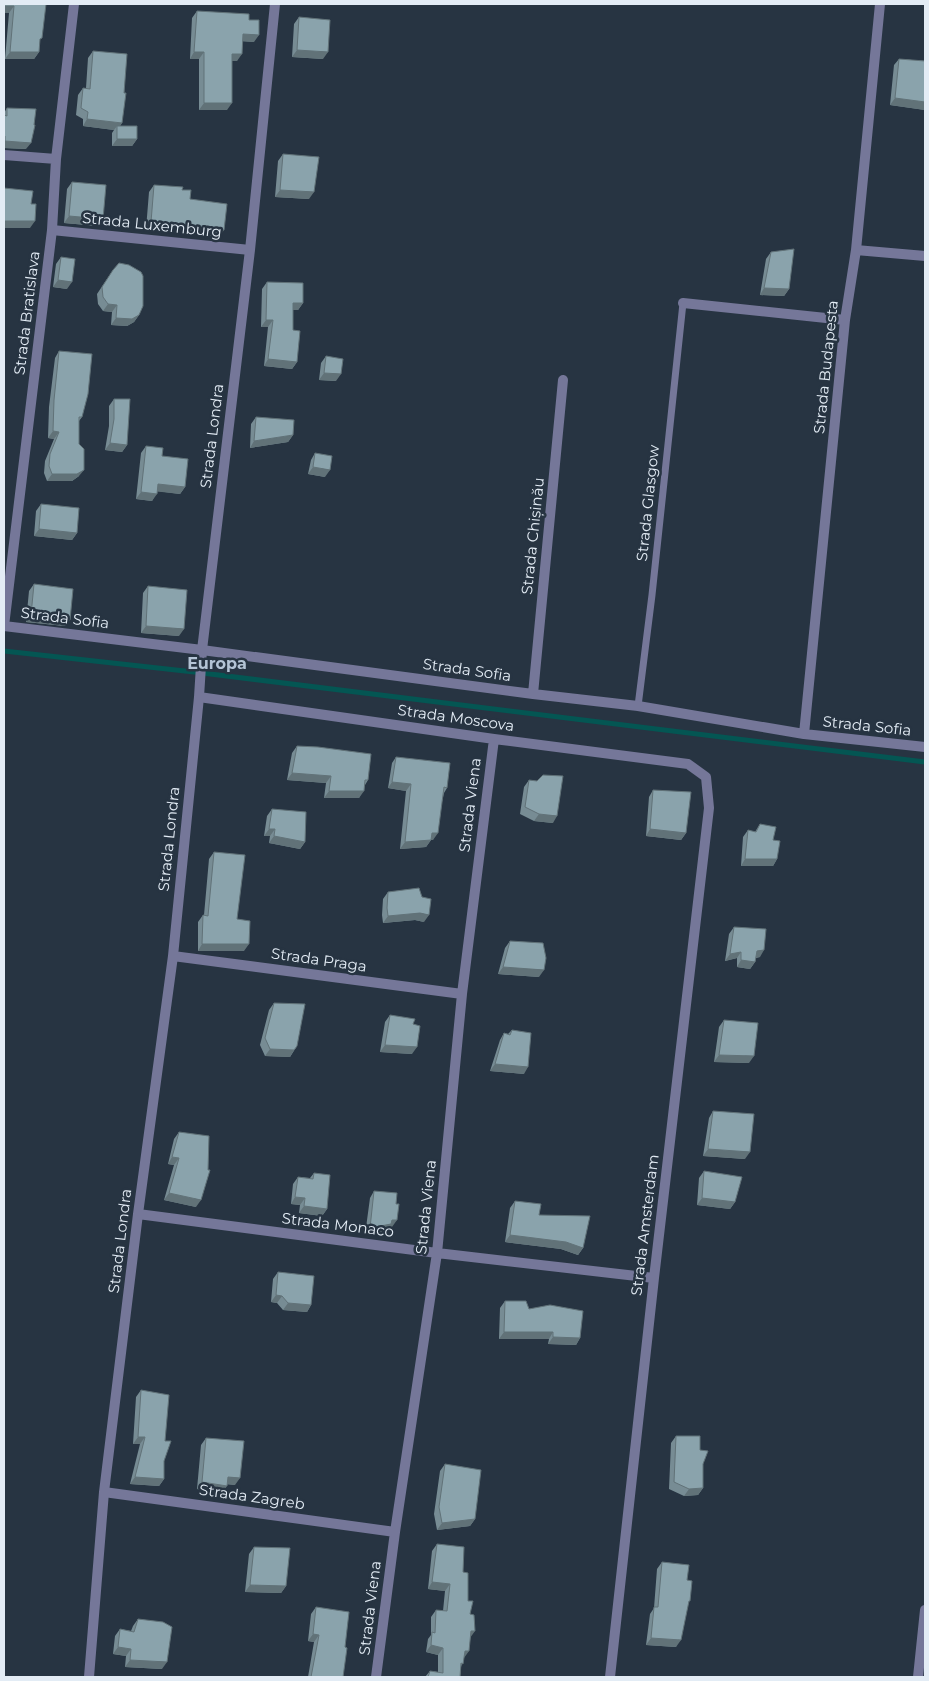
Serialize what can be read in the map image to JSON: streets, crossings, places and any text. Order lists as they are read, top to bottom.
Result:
{
  "streets": {
    "street": [
      "Strada Luxemburg",
      "Strada Bratislava",
      "Strada Budapesta",
      "Strada Londra",
      "Strada Chișinău",
      "Strada Sofia",
      "Strada Moscova",
      "Strada Viena",
      "Strada Praga",
      "Strada Monaco",
      "Strada Amsterdam",
      "Strada Zagreb"
    ],
    "lane": ["Strada Glasgow"]
  },
  "crossings": [
    ["Strada Luxemburg", "Strada Bratislava"],
    ["Strada Luxemburg", "Strada Londra"],
    ["Strada Bratislava", "Strada Sofia"],
    ["Strada Budapesta", "Strada Sofia"],
    ["Strada Londra", "Strada Sofia"],
    ["Strada Londra", "Strada Moscova"],
    ["Strada Londra", "Strada Praga"],
    ["Strada Londra", "Strada Monaco"],
    ["Strada Londra", "Strada Zagreb"],
    ["Strada Glasgow", "Strada Sofia"],
    ["Strada Chișinău", "Strada Sofia"],
    ["Strada Moscova", "Strada Viena"],
    ["Strada Moscova", "Strada Amsterdam"],
    ["Strada Viena", "Strada Praga"],
    ["Strada Viena", "Strada Monaco"],
    ["Strada Viena", "Strada Zagreb"],
    ["Strada Monaco", "Strada Amsterdam"]
  ],
  "districts": ["Europa"]
}
